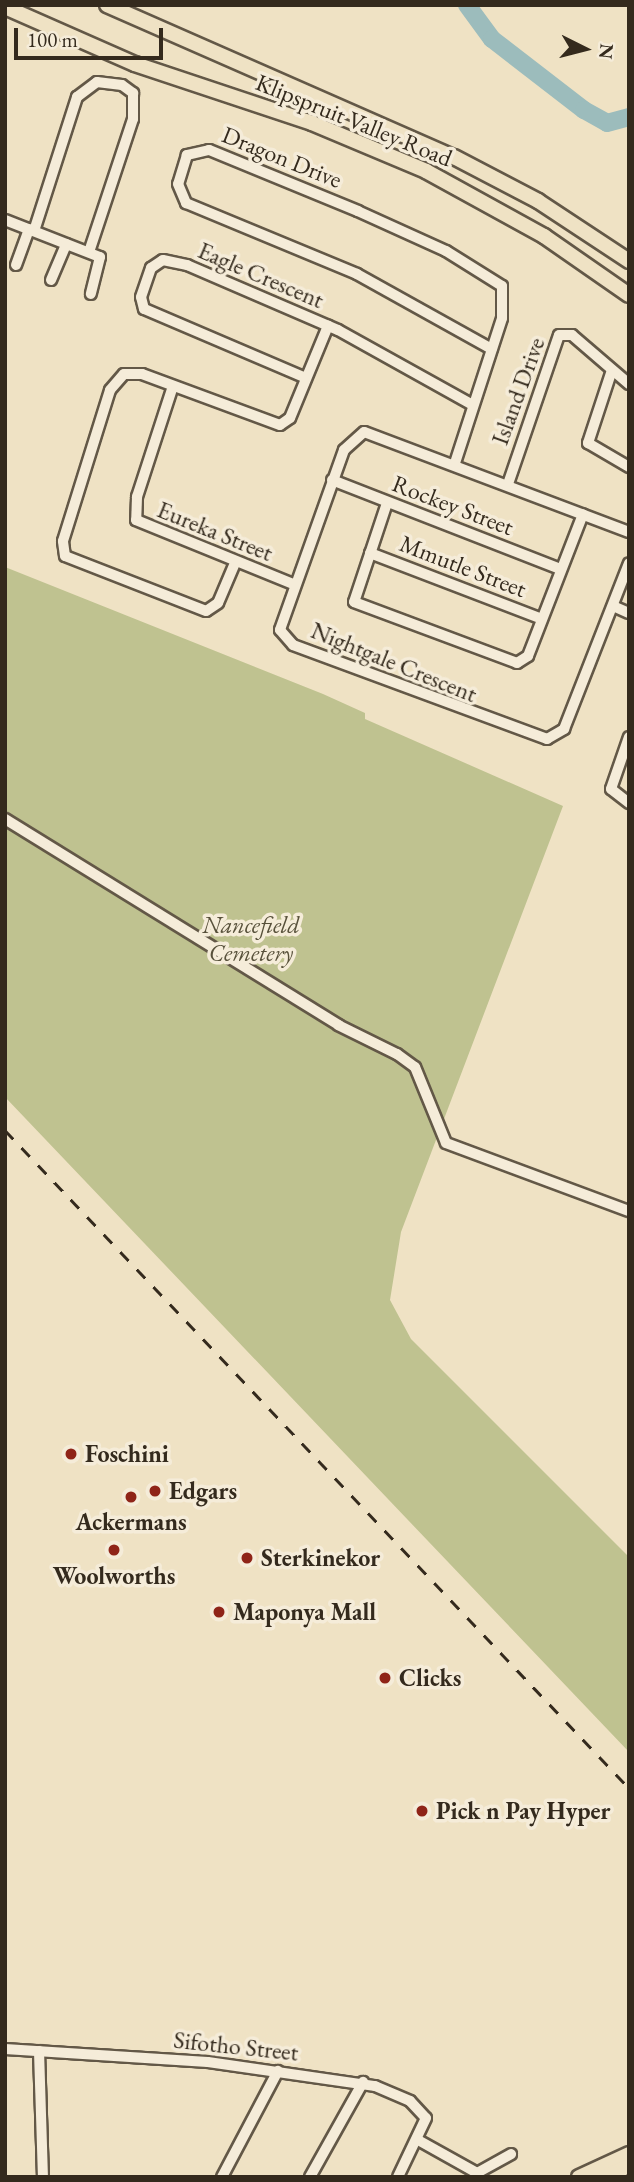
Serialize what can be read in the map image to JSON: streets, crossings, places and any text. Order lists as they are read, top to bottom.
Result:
{
  "streets": {
    "main road": ["Klipspruit Valley Road"],
    "street": [
      "Dragon Drive",
      "Eagle Crescent",
      "Island Drive",
      "Rockey Street",
      "Eureka Street",
      "Mmutle Street",
      "Nightgale Crescent",
      "Sifotho Street"
    ]
  },
  "crossings": [
    ["Dragon Drive", "Eagle Crescent"],
    ["Dragon Drive", "Nightgale Crescent"],
    ["Island Drive", "Nightgale Crescent"],
    ["Rockey Street", "Nightgale Crescent"],
    ["Eureka Street", "Nightgale Crescent"]
  ],
  "parks": ["Nancefield Cemetery"],
  "places": [
    "Foschini",
    "Edgars",
    "Ackermans",
    "Woolworths",
    "Sterkinekor",
    "Maponya Mall",
    "Clicks",
    "Pick n Pay Hyper"
  ],
  "scale_bar": "100 m",
  "north": "right"
}
